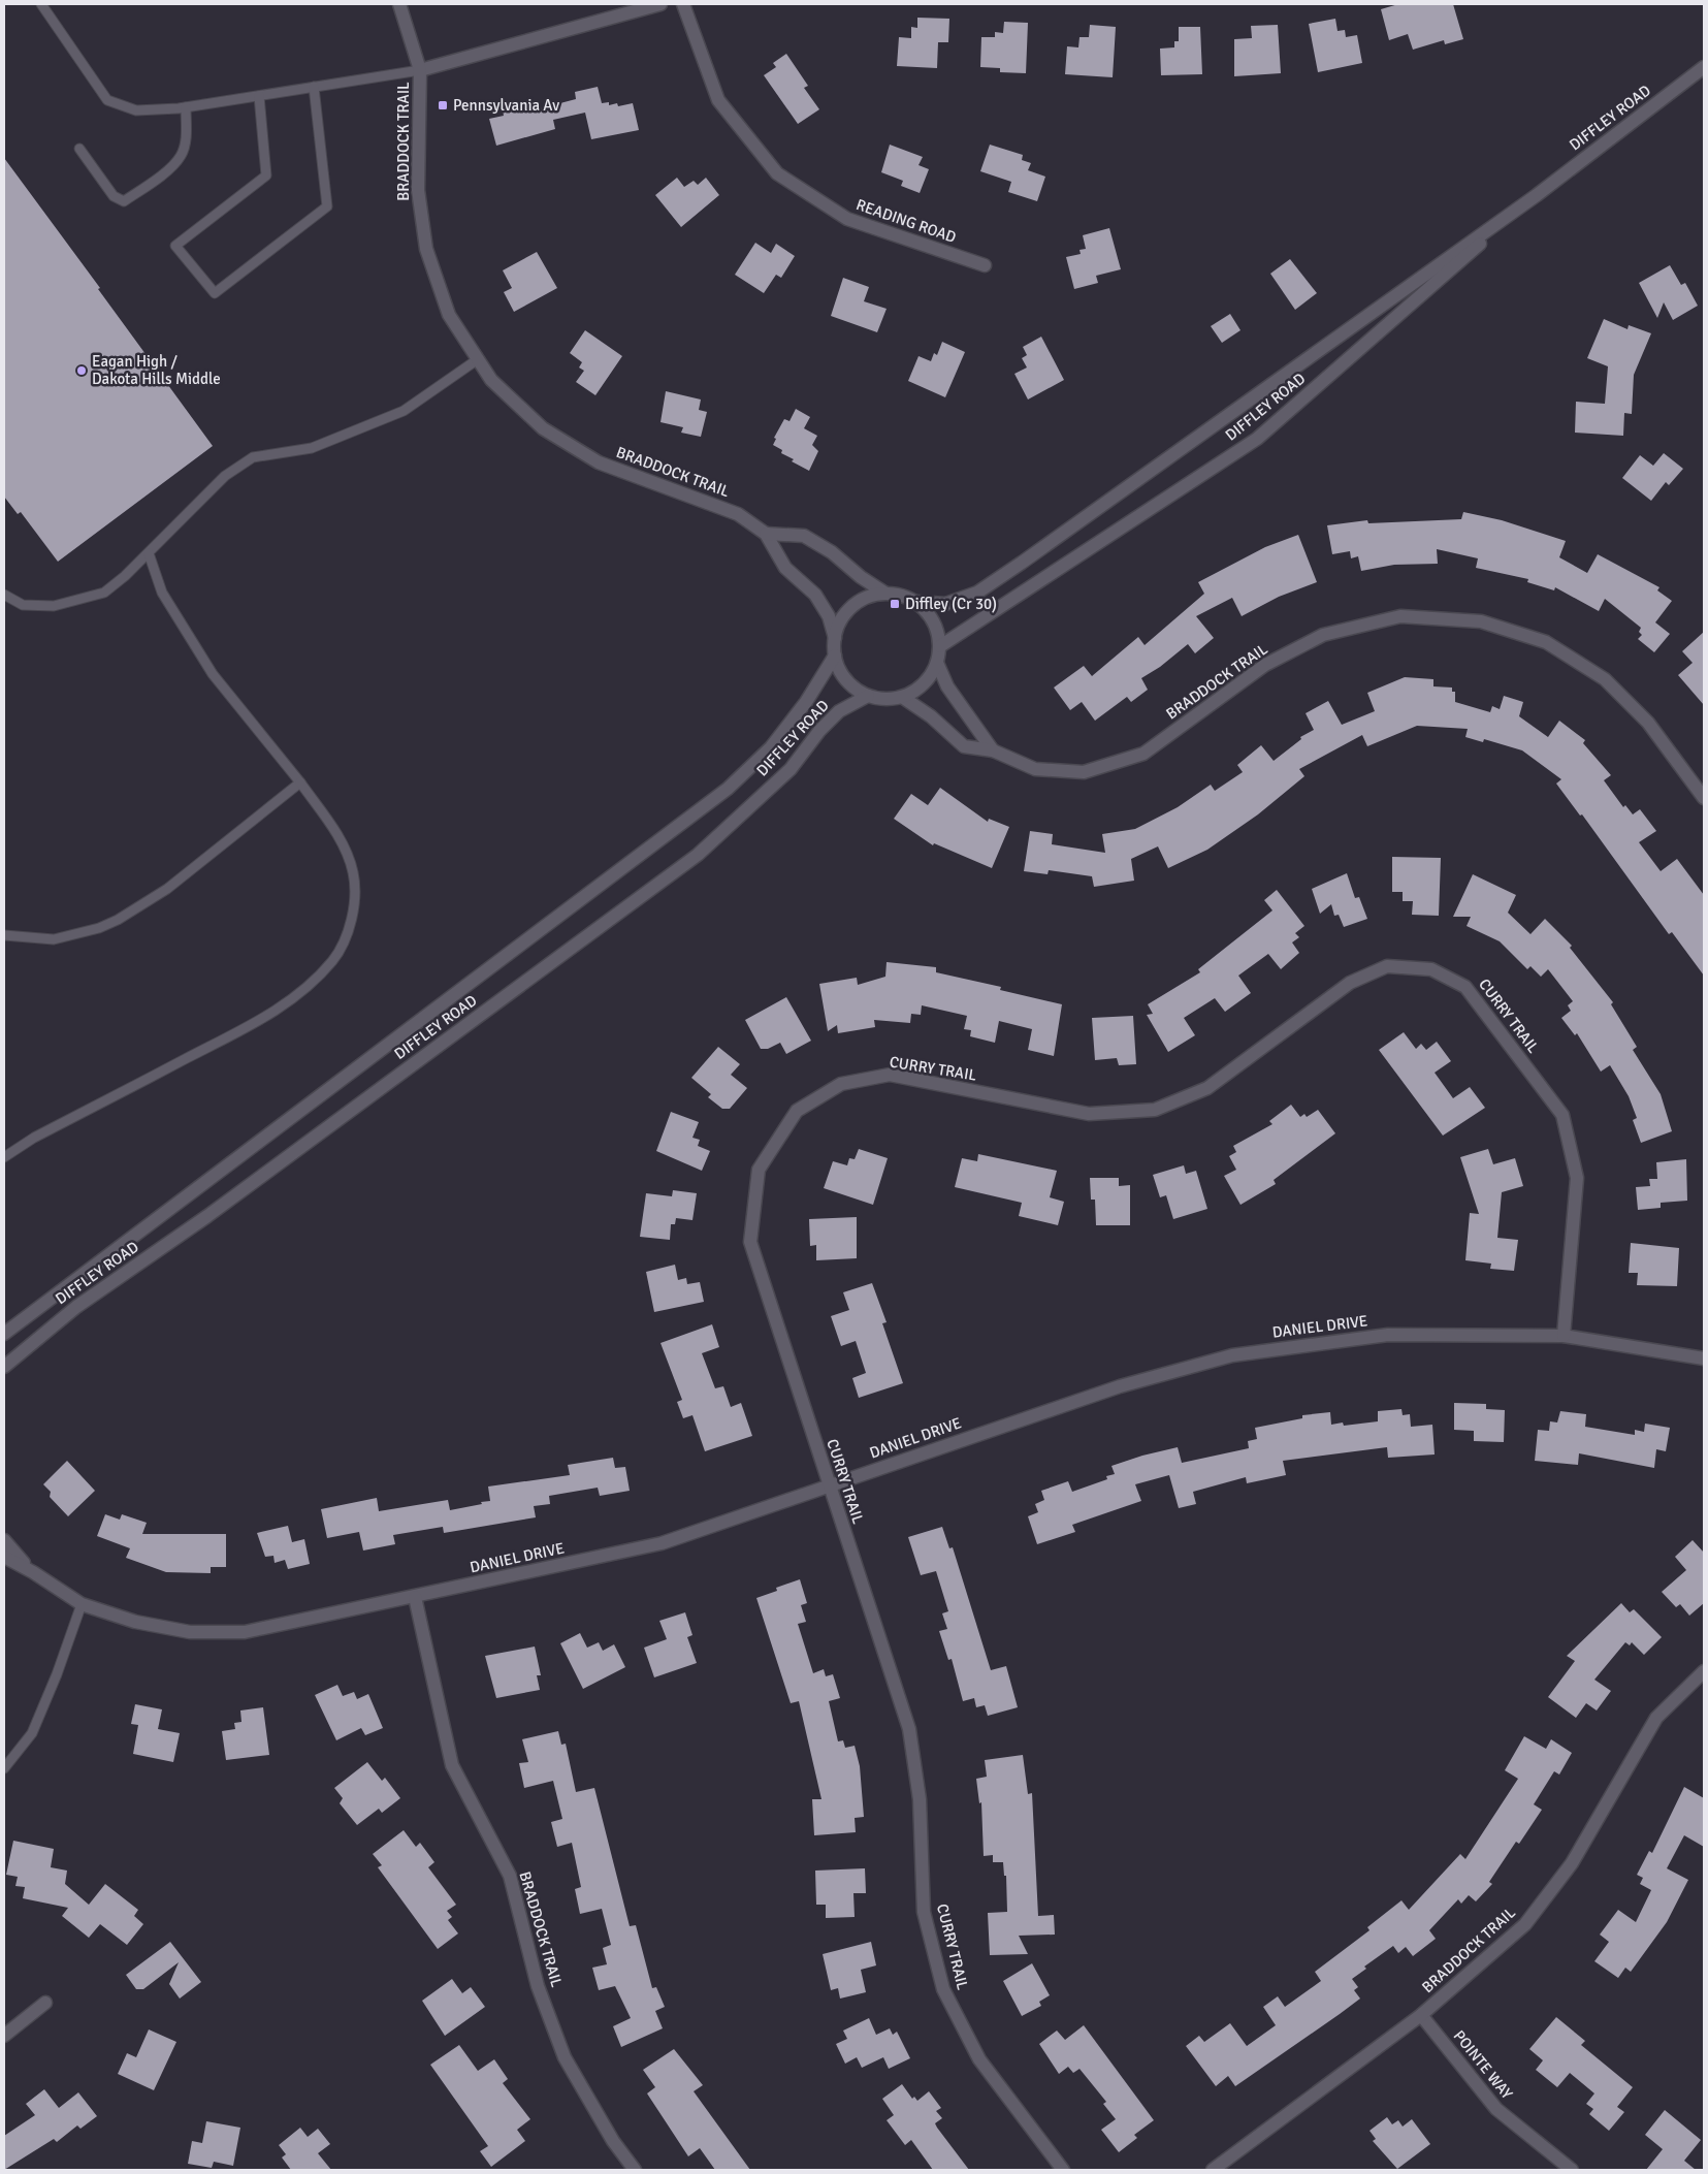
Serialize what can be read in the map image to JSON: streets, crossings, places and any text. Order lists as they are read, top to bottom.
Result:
{
  "streets": {
    "street": [
      "DIFFLEY ROAD",
      "BRADDOCK TRAIL",
      "READING ROAD",
      "CURRY TRAIL",
      "DANIEL DRIVE",
      "POINTE WAY"
    ]
  },
  "crossings": [
    ["DIFFLEY ROAD", "BRADDOCK TRAIL"],
    ["BRADDOCK TRAIL", "DANIEL DRIVE"],
    ["BRADDOCK TRAIL", "POINTE WAY"],
    ["CURRY TRAIL", "DANIEL DRIVE"]
  ],
  "places": {
    "transit": ["Pennsylvania Av", "Diffley (Cr 30)"],
    "other": ["Eagan High / Dakota Hills Middle"]
  }
}
